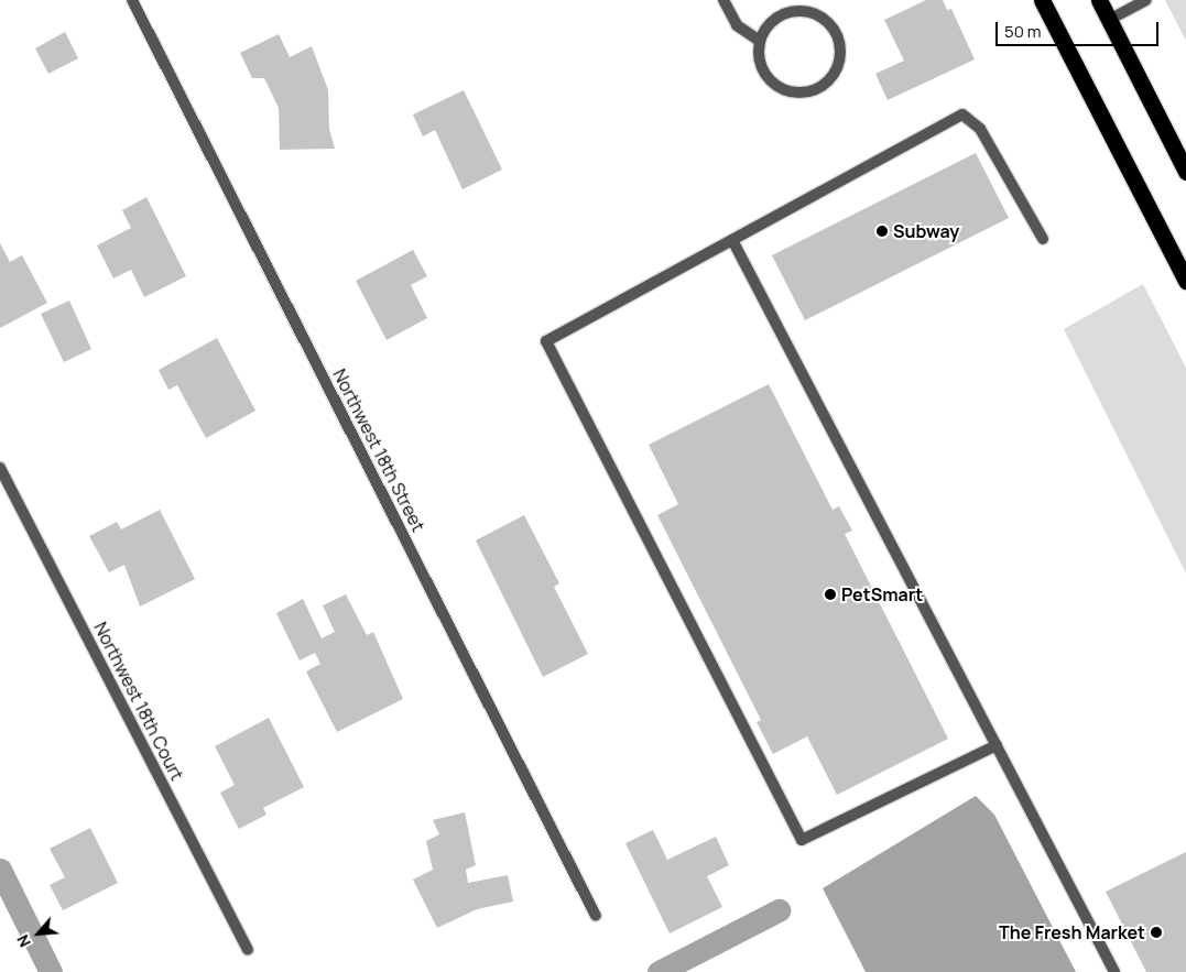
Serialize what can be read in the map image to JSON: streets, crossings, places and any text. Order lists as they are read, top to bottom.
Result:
{
  "streets": {
    "street": ["Northwest 18th Street", "Northwest 18th Court"]
  },
  "places": ["Subway", "PetSmart", "The Fresh Market"],
  "scale_bar": "50 m",
  "north": "bottom left"
}
